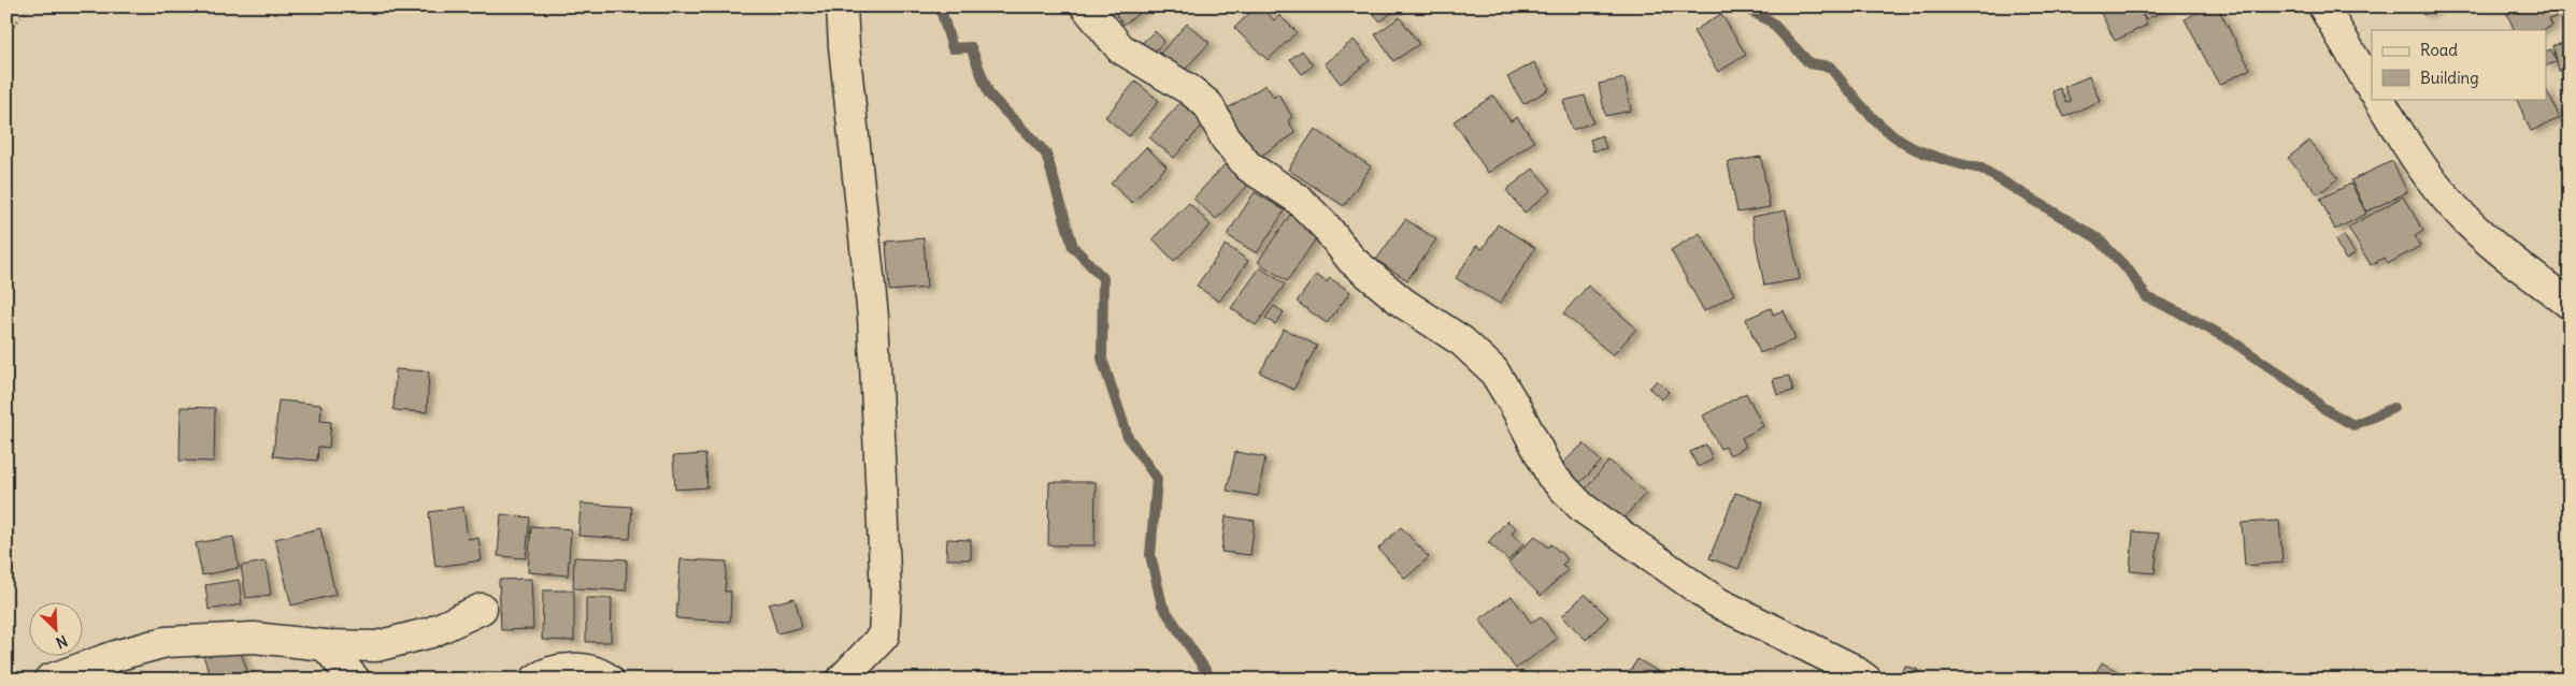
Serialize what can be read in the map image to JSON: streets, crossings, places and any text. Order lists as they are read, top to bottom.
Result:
{
  "legend": ["Road", "Building"],
  "north": "bottom right"
}
